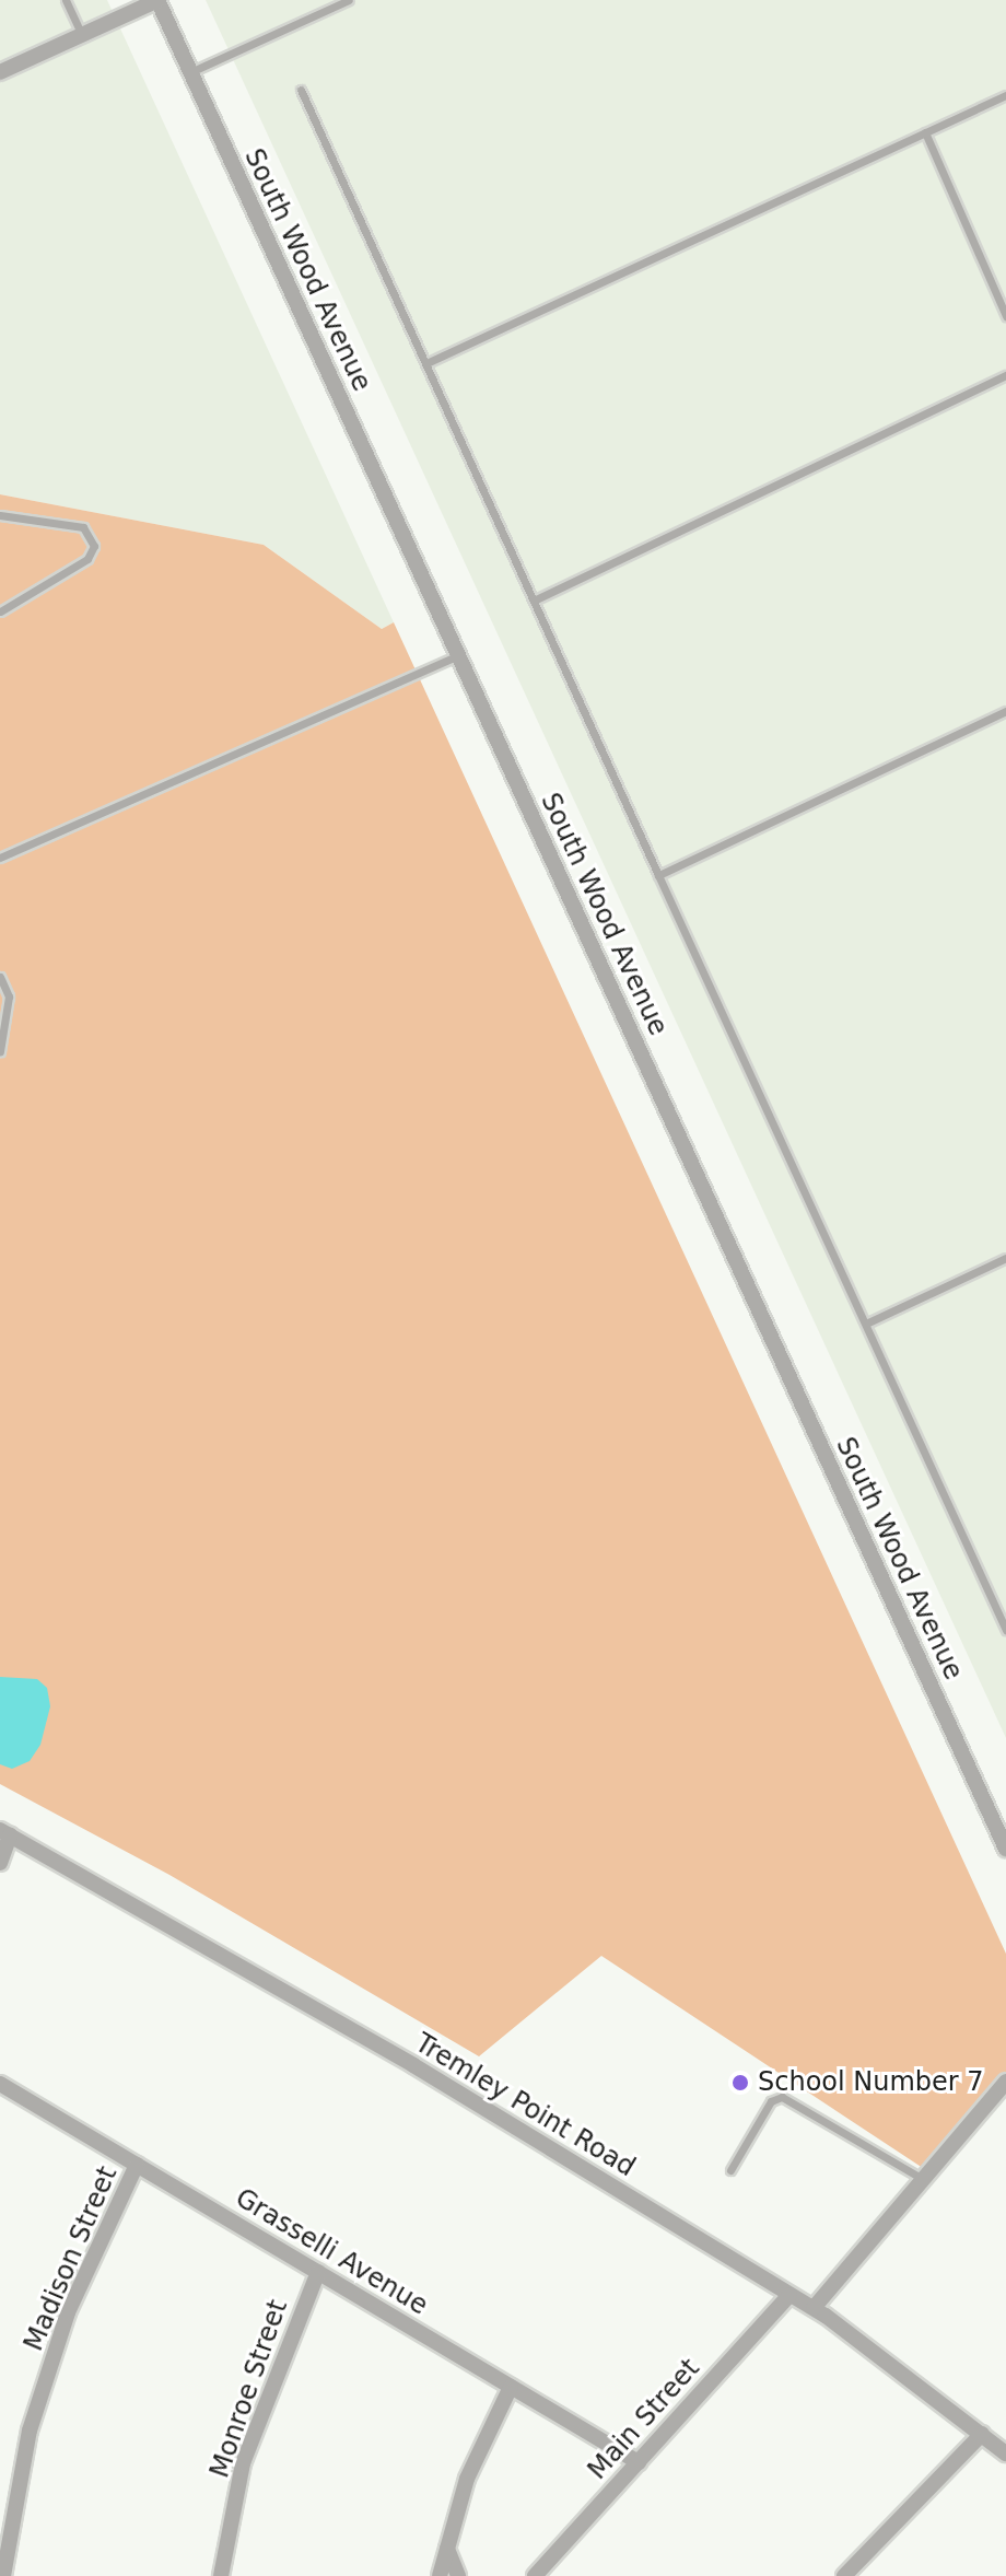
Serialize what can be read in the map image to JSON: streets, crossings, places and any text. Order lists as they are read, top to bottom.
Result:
{
  "streets": {
    "street": [
      "South Wood Avenue",
      "Tremley Point Road",
      "Grasselli Avenue",
      "Madison Street",
      "Monroe Street",
      "Main Street"
    ]
  },
  "crossings": [
    ["Tremley Point Road", "Main Street"],
    ["Grasselli Avenue", "Madison Street"],
    ["Grasselli Avenue", "Monroe Street"],
    ["Grasselli Avenue", "Main Street"]
  ],
  "places": ["School Number 7"]
}
